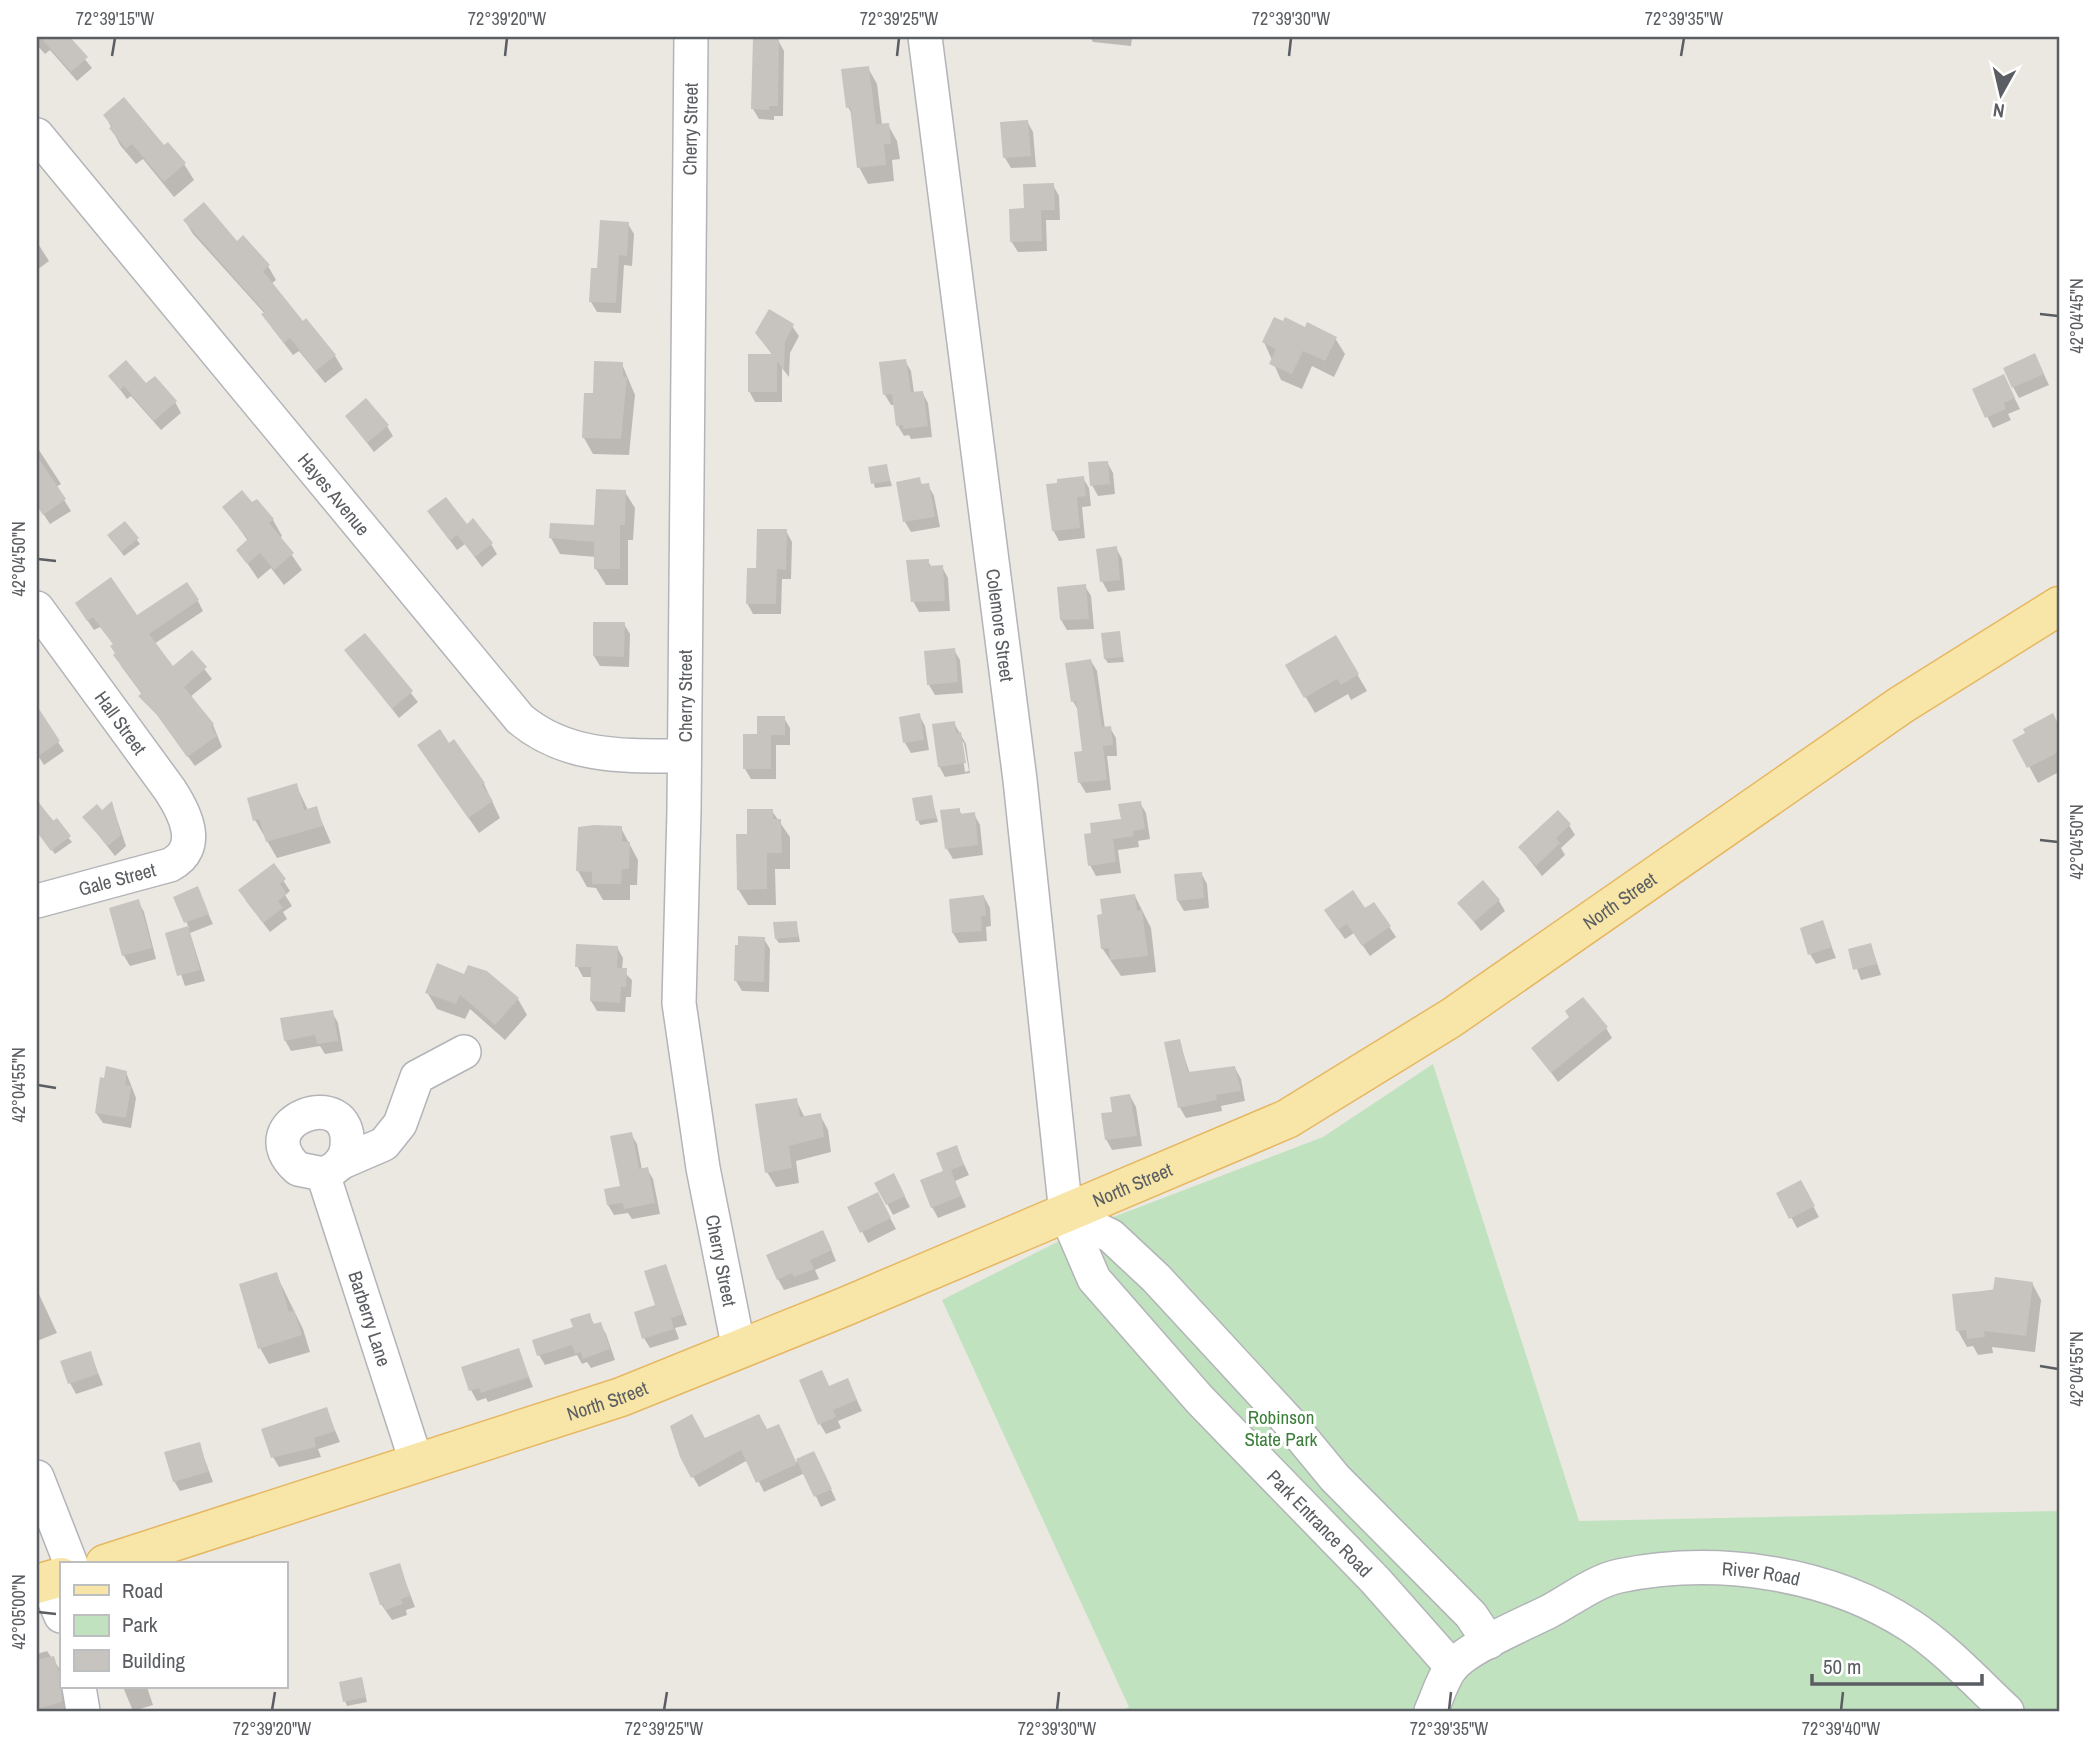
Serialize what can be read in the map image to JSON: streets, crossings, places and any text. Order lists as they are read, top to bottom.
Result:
{
  "streets": {
    "main road": ["North Street"],
    "street": [
      "Cherry Street",
      "Hayes Avenue",
      "Colemore Street",
      "Hall Street",
      "Gale Street",
      "Barberry Lane",
      "Park Entrance Road",
      "River Road"
    ]
  },
  "crossings": [
    ["Cherry Street", "Hayes Avenue"],
    ["Cherry Street", "North Street"],
    ["Colemore Street", "North Street"],
    ["Colemore Street", "Park Entrance Road"],
    ["Hall Street", "Gale Street"],
    ["North Street", "Barberry Lane"],
    ["North Street", "Park Entrance Road"],
    ["Park Entrance Road", "River Road"]
  ],
  "parks": ["Robinson State Park"],
  "legend": ["Road", "Park", "Building"],
  "scale_bar": "50 m",
  "north": "bottom",
  "coordinates": [
    "72°39'15\"W",
    "72°39'20\"W",
    "72°39'25\"W",
    "72°39'30\"W",
    "72°39'35\"W",
    "42°04'45\"N",
    "42°04'50\"N",
    "42°04'55\"N",
    "42°05'00\"N",
    "72°39'40\"W"
  ]
}
